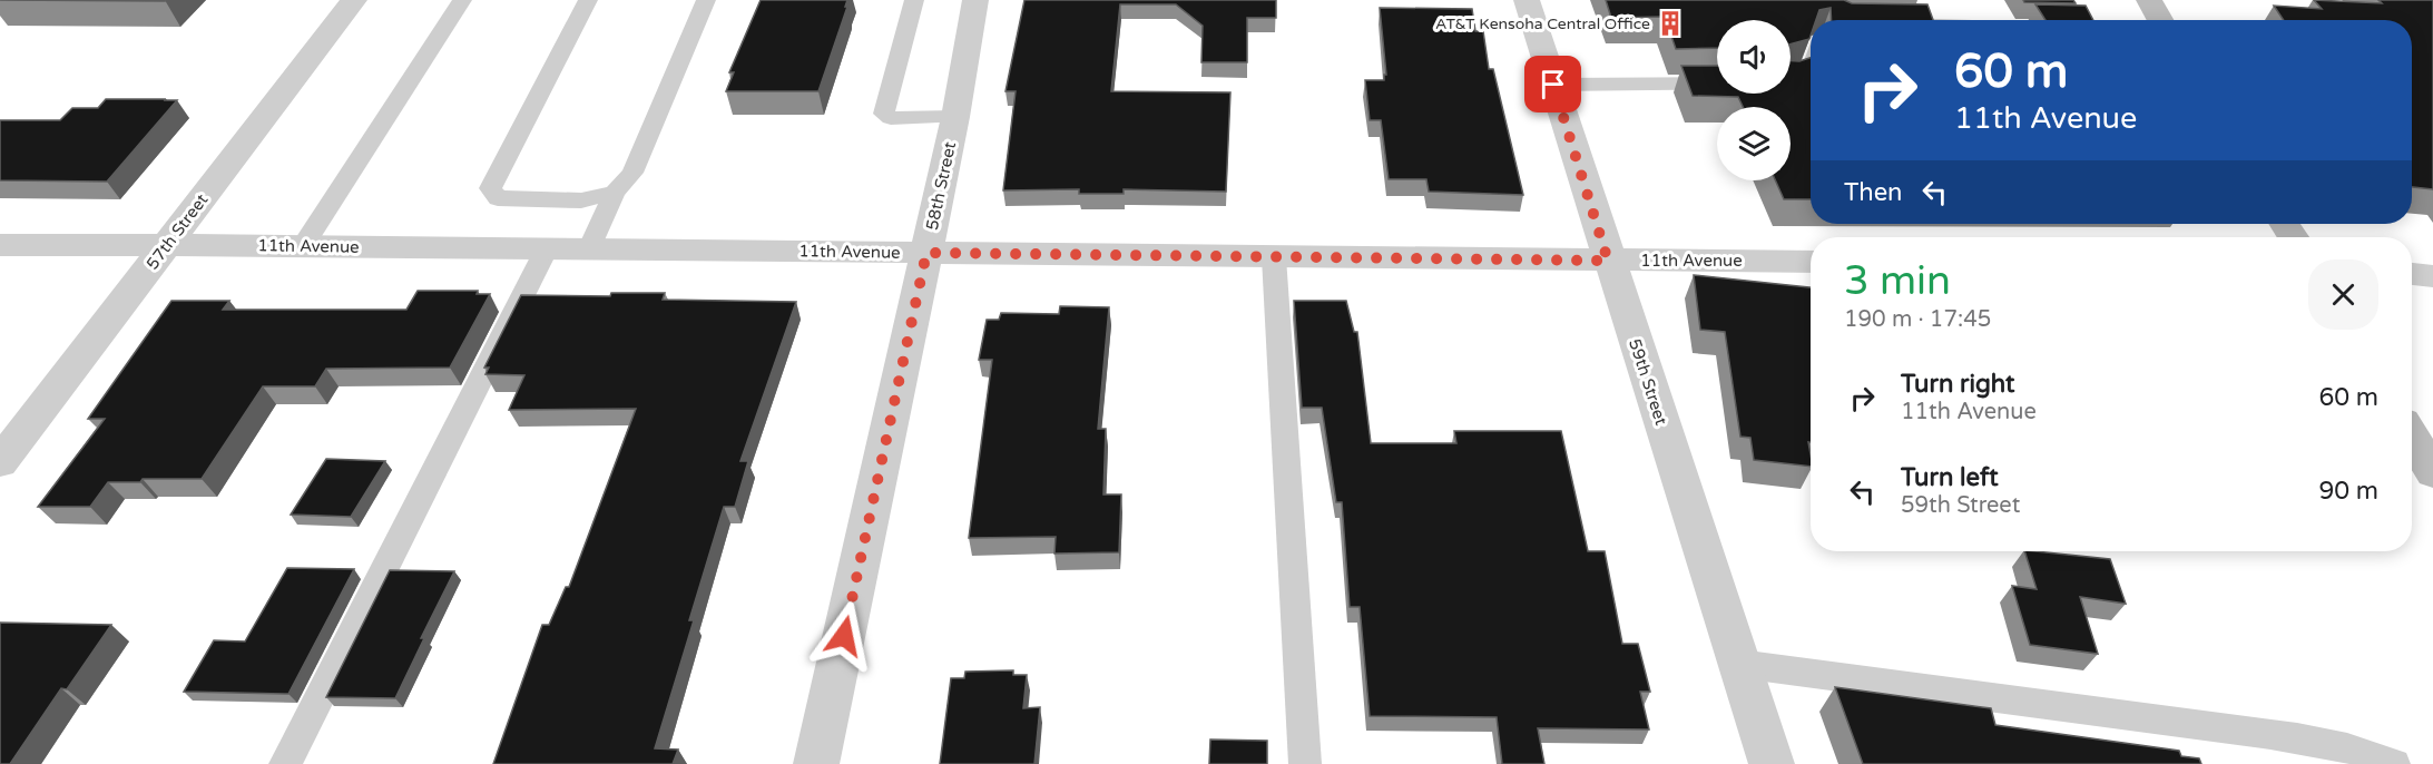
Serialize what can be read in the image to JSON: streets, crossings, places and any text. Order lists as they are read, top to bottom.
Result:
{
  "streets": {
    "street": [
      "58th Street",
      "57th Street",
      "11th Avenue",
      "59th Street"
    ]
  },
  "crossings": [
    ["58th Street", "11th Avenue"],
    ["57th Street", "11th Avenue"],
    ["11th Avenue", "59th Street"]
  ],
  "places": {
    "building": ["AT&T Kensoha Central Office"]
  },
  "page": {
    "turn": ["60 m", "11th Avenue"],
    "then": "Then",
    "heading": ["3 min", "190 m · 17:45"],
    "list": [
      {
        "name": "Turn right",
        "note": "11th Avenue",
        "value": "60 m"
      },
      {
        "name": "Turn left",
        "note": "59th Street",
        "value": "90 m"
      }
    ]
  }
}
